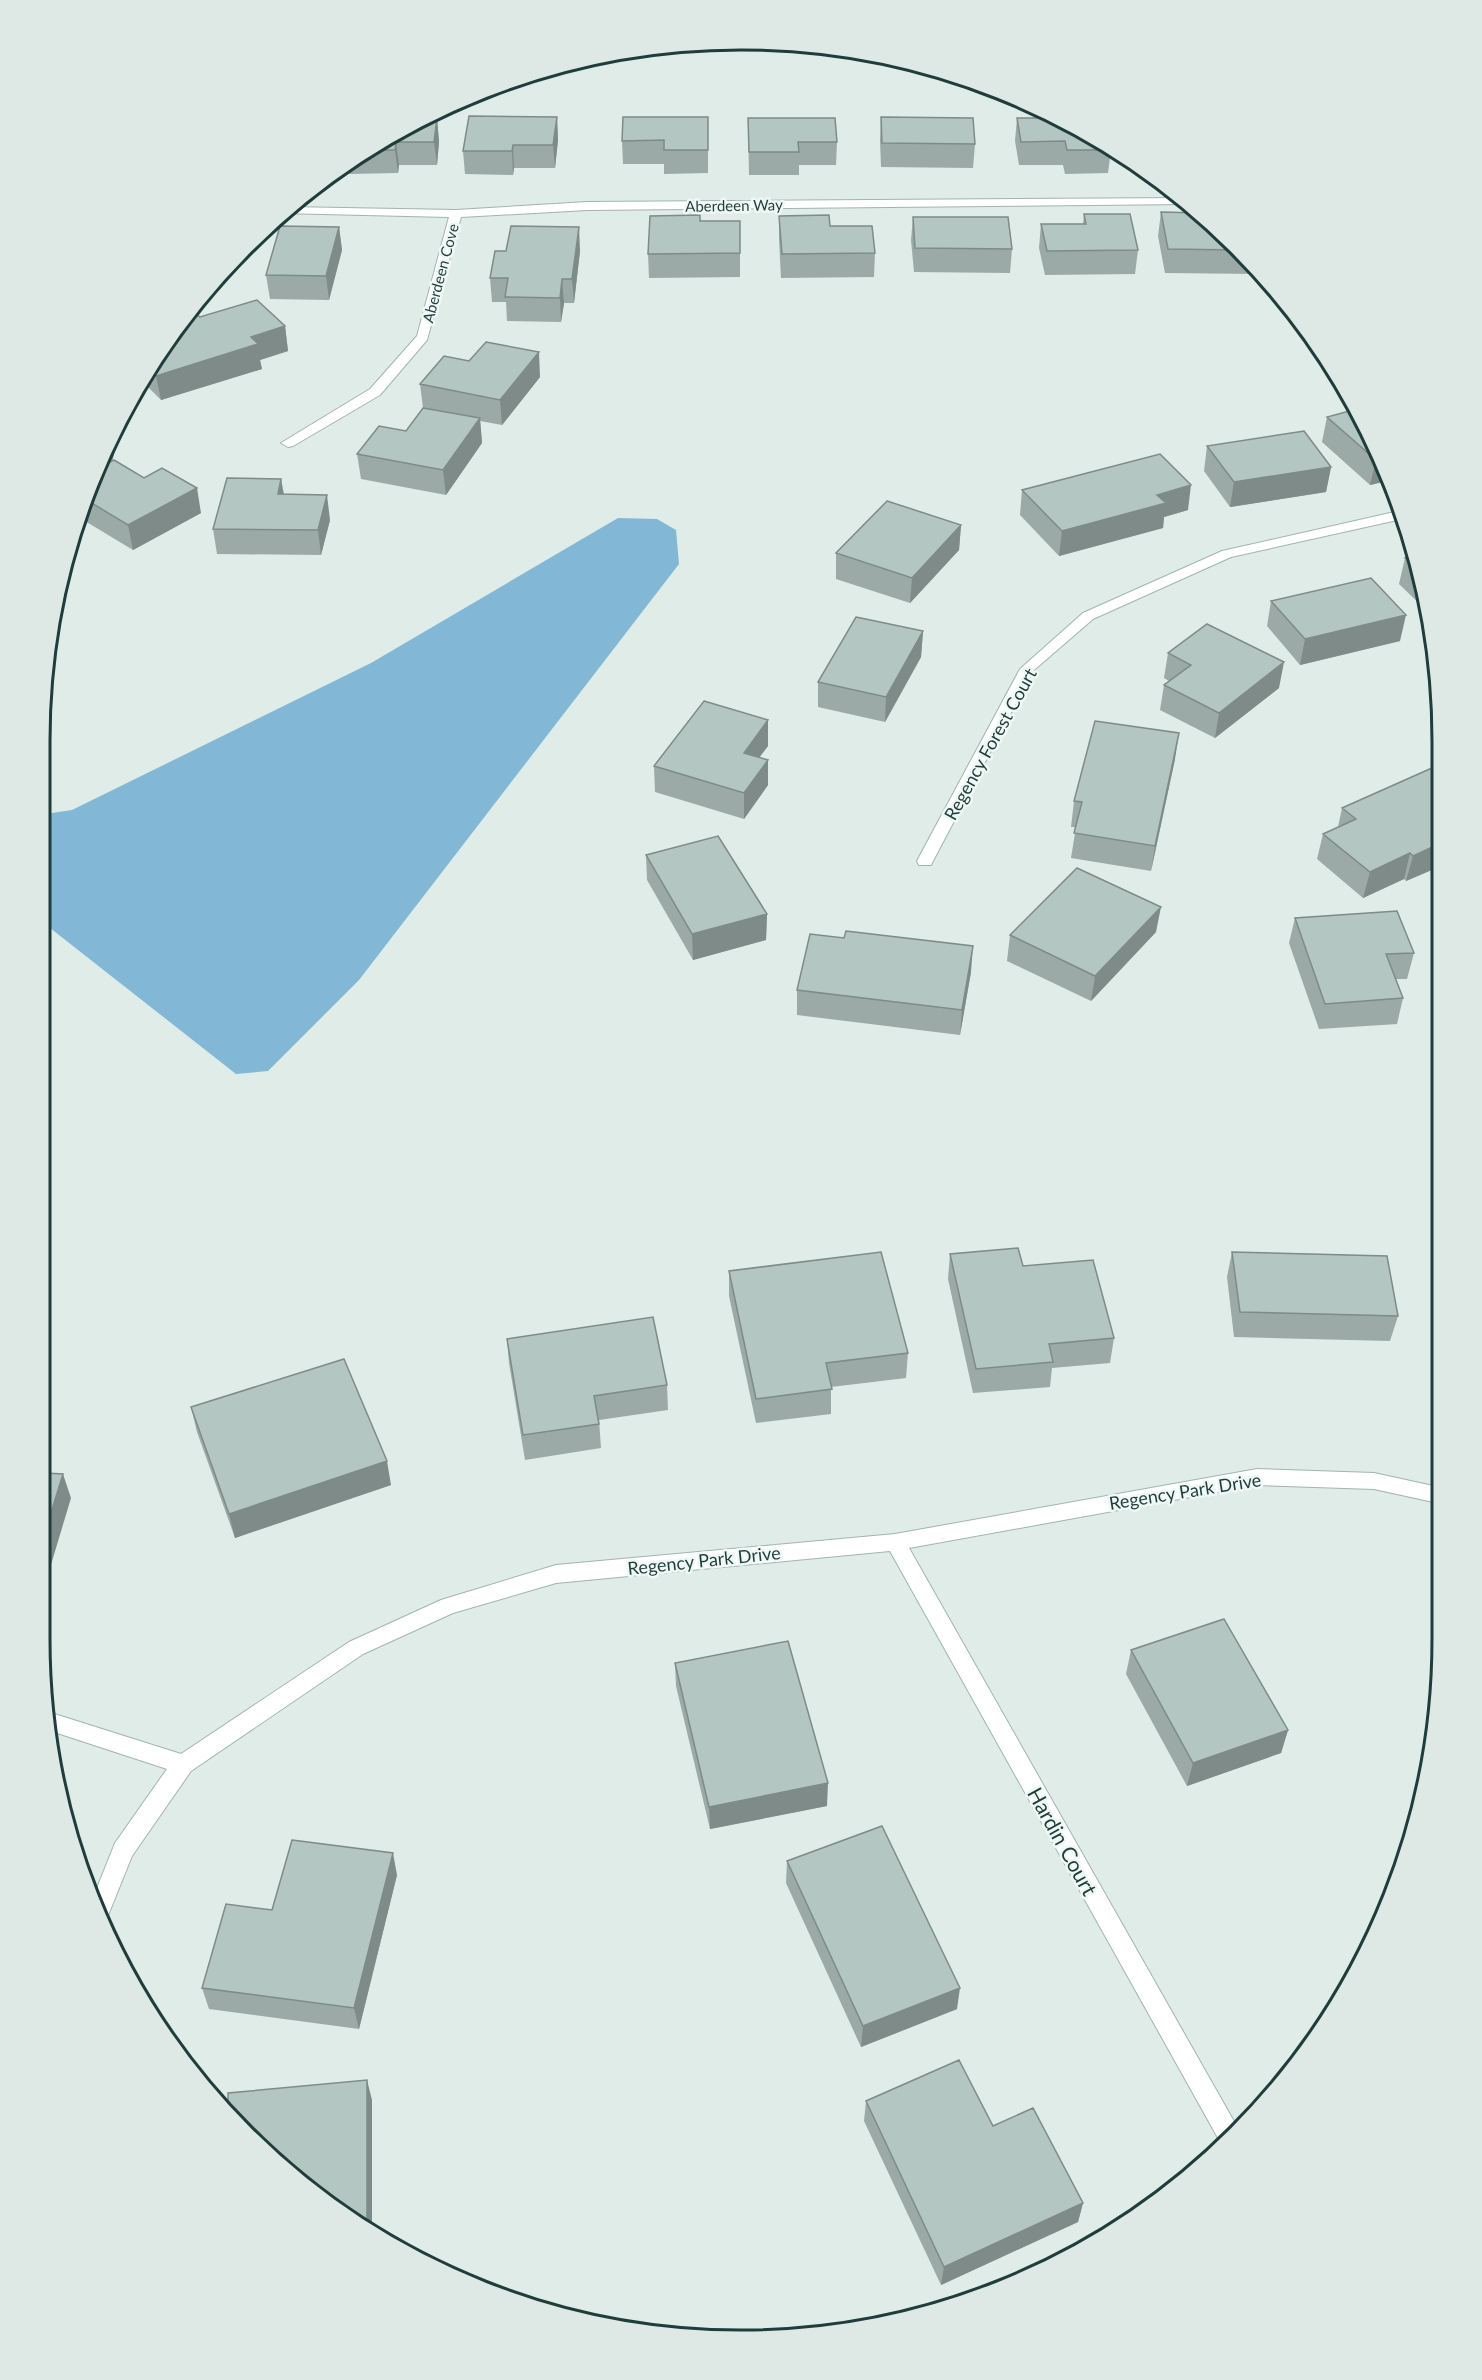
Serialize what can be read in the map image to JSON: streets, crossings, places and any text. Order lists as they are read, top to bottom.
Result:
{
  "streets": {
    "street": [
      "Aberdeen Way",
      "Aberdeen Cove",
      "Regency Forest Court",
      "Regency Park Drive",
      "Hardin Court"
    ]
  },
  "crossings": [
    ["Aberdeen Way", "Aberdeen Cove"],
    ["Regency Park Drive", "Hardin Court"]
  ]
}
